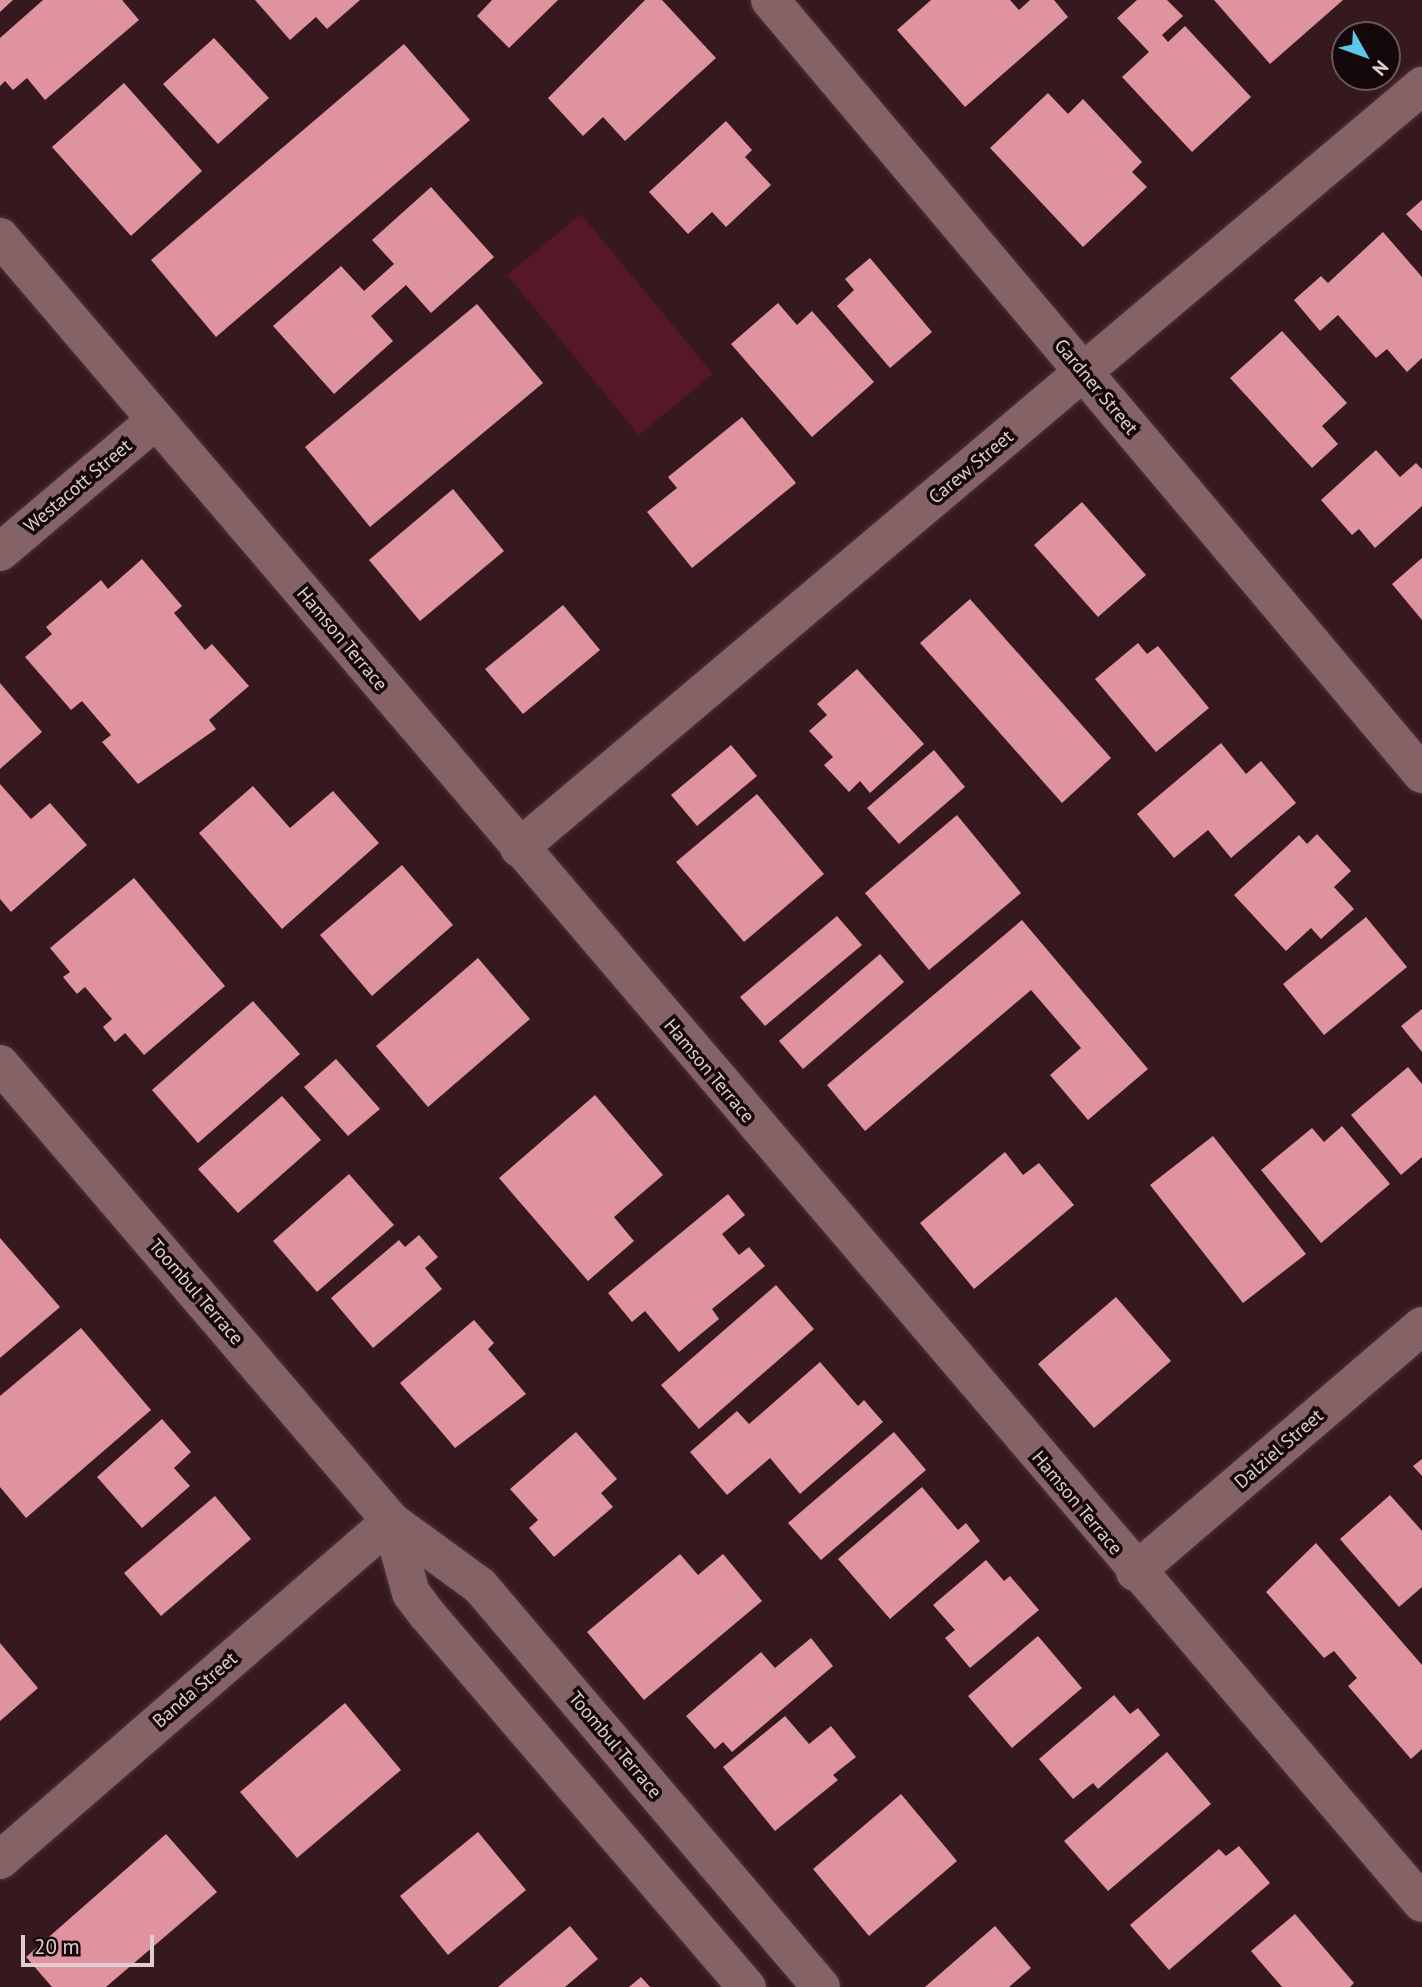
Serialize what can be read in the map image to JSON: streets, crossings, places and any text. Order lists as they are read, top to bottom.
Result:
{
  "streets": {
    "street": [
      "Gardner Street",
      "Carew Street",
      "Westacott Street",
      "Hamson Terrace",
      "Toombul Terrace",
      "Dalziel Street",
      "Banda Street"
    ]
  },
  "crossings": [
    ["Gardner Street", "Carew Street"],
    ["Carew Street", "Hamson Terrace"],
    ["Westacott Street", "Hamson Terrace"],
    ["Hamson Terrace", "Dalziel Street"],
    ["Toombul Terrace", "Banda Street"]
  ],
  "scale_bar": "20 m",
  "north": "bottom right"
}
